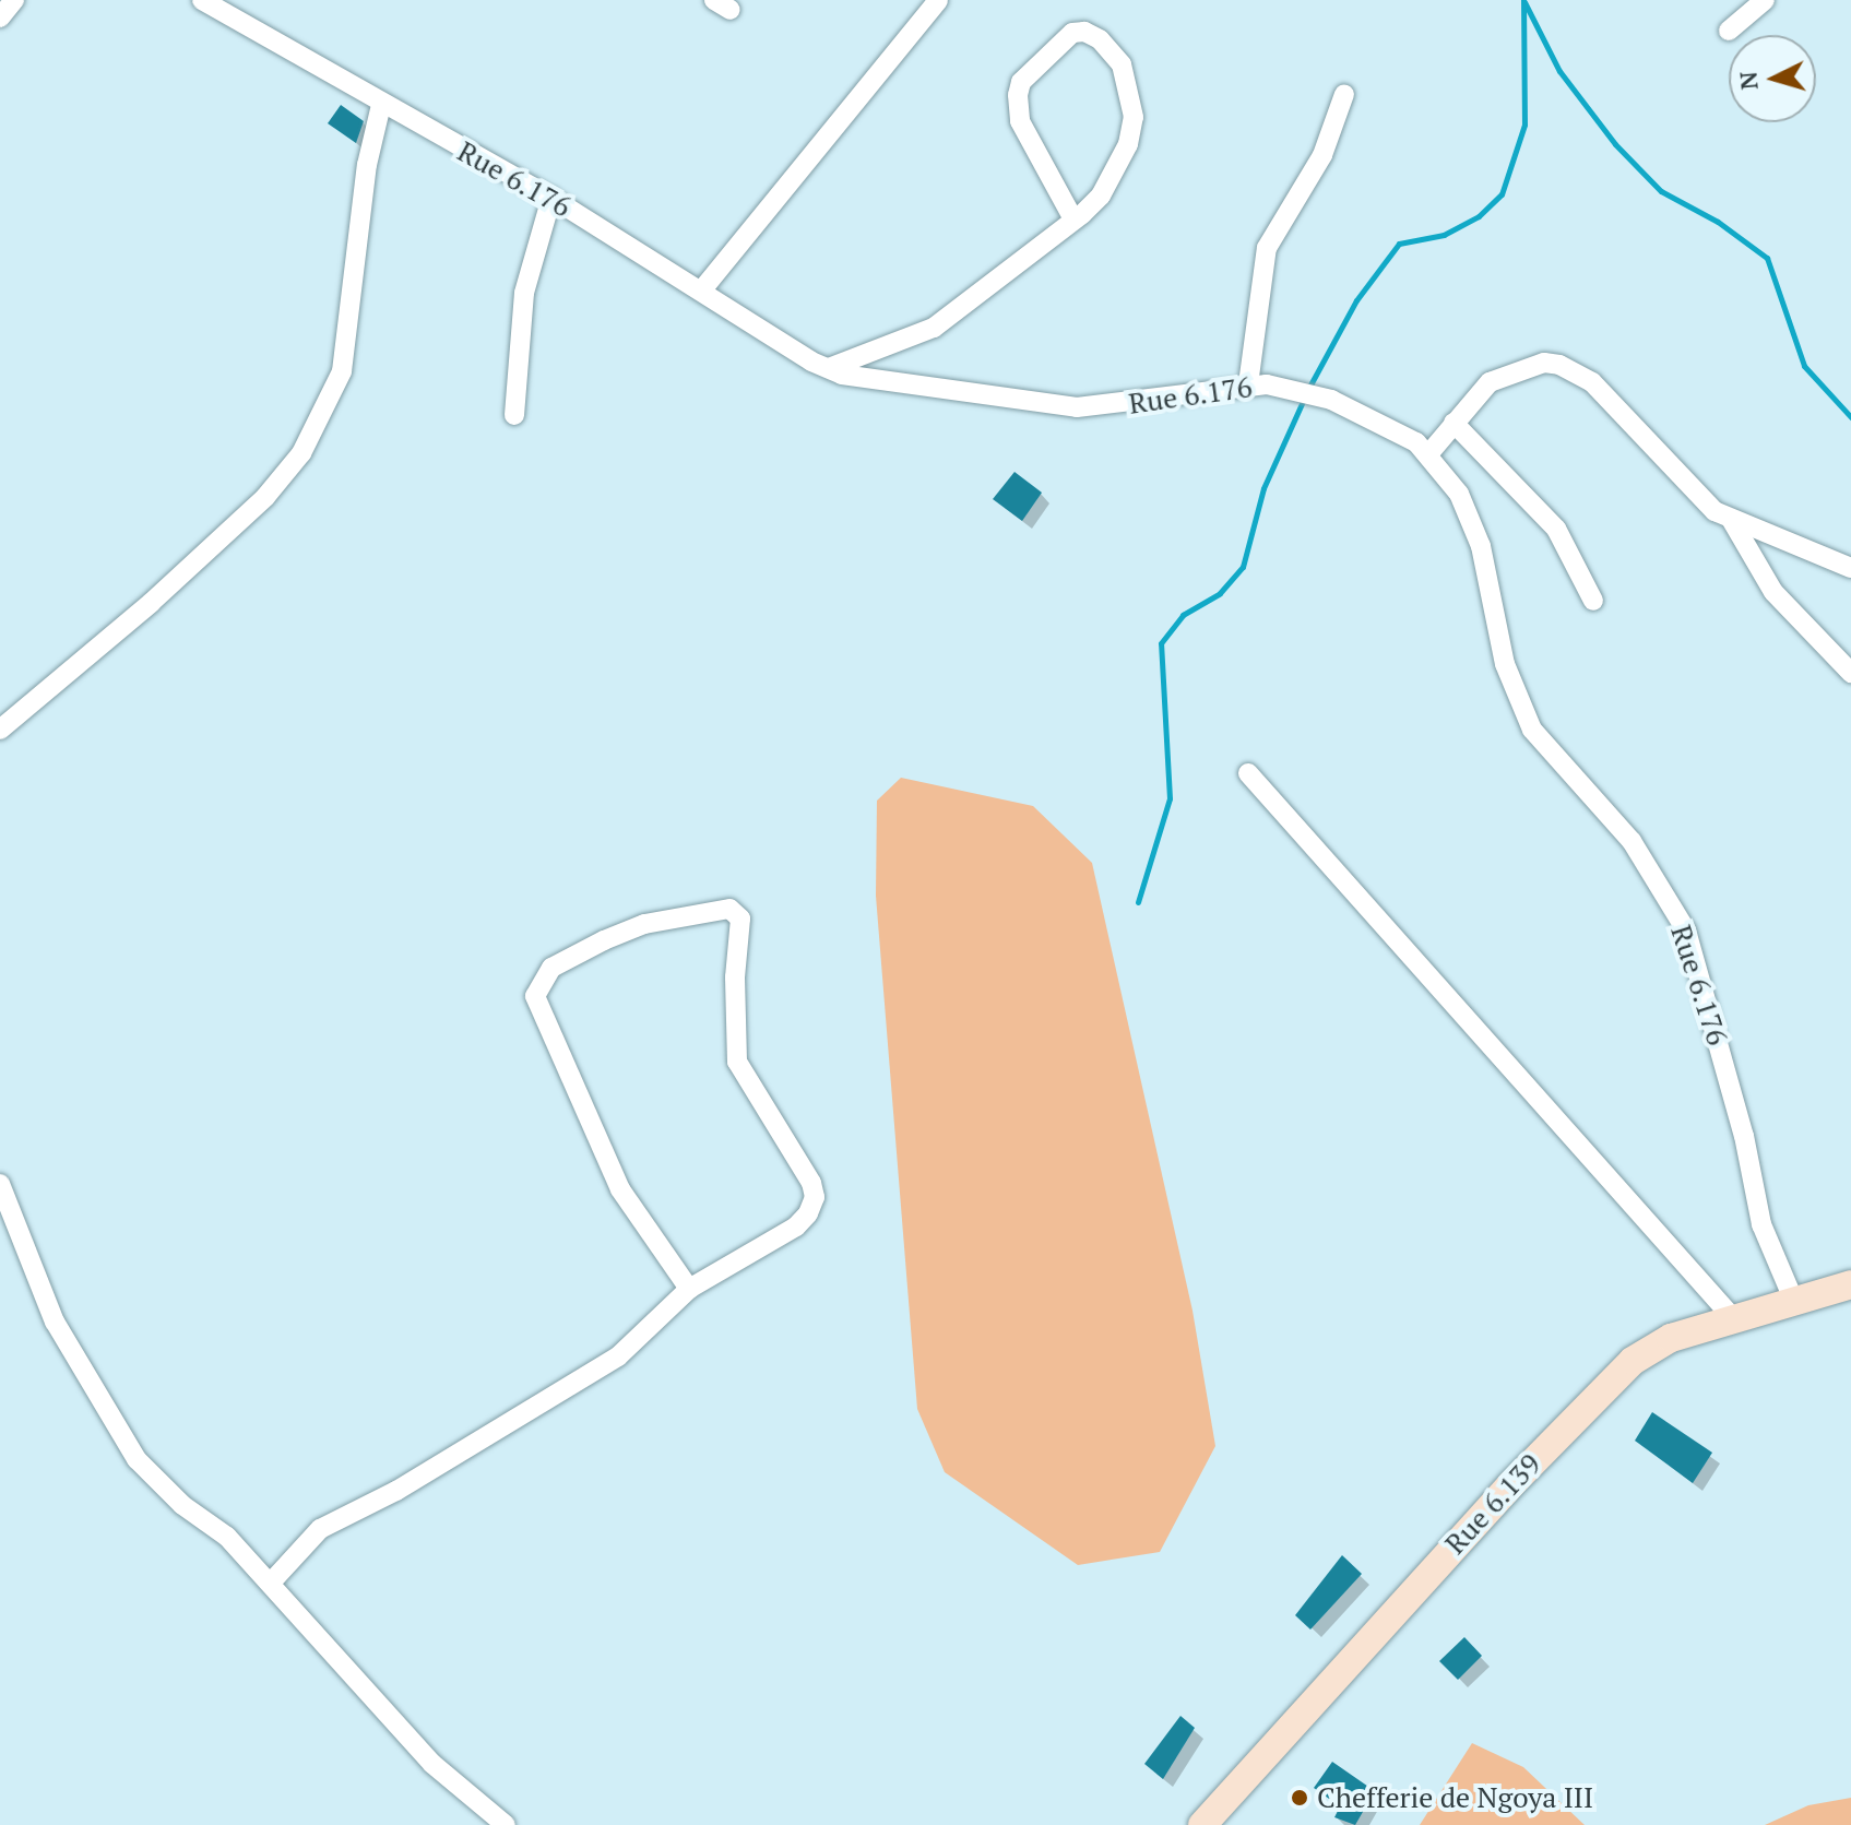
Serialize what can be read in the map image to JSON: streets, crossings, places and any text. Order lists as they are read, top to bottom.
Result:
{
  "streets": {
    "street": ["Rue 6.176", "Rue 6.139"]
  },
  "crossings": [
    ["Rue 6.176", "Rue 6.139"]
  ],
  "places": ["Chefferie de Ngoya III"],
  "north": "left"
}
